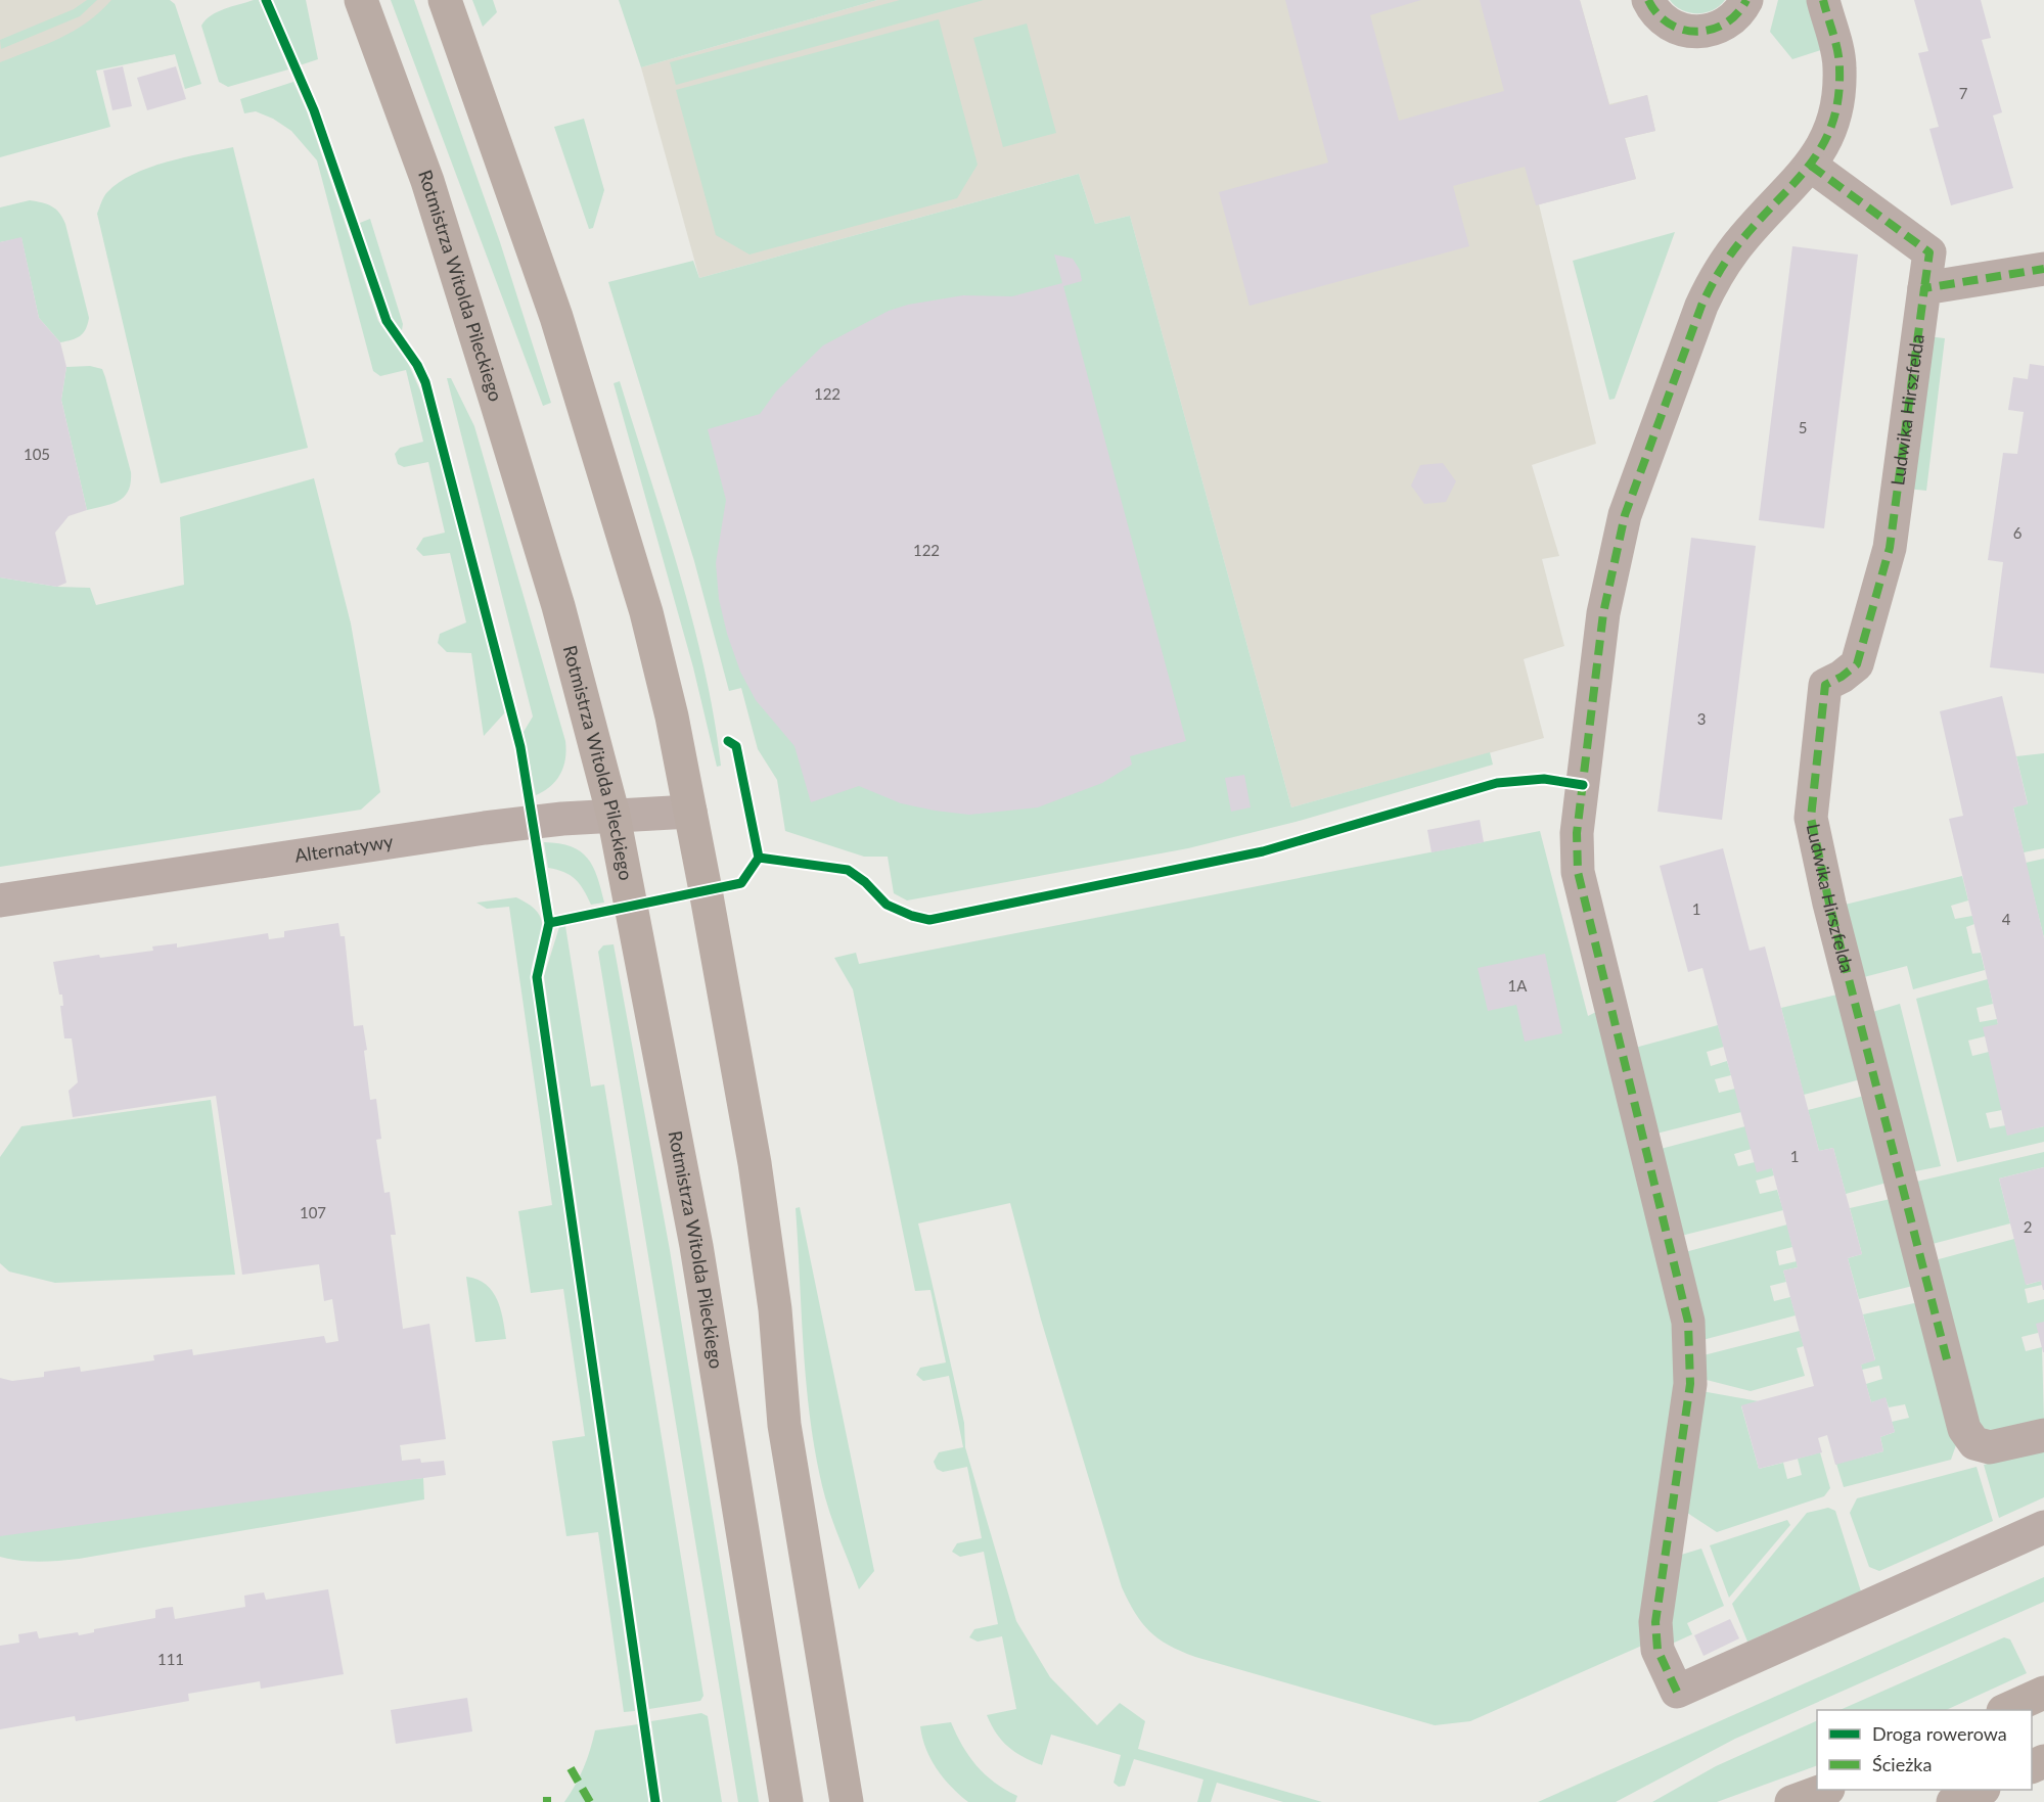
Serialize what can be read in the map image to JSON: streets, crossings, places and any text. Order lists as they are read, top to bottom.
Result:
{
  "streets": {
    "main road": ["Rotmistrza Witolda Pileckiego"],
    "street": ["Ludwika Hirszfelda", "Alternatywy"]
  },
  "crossings": [
    ["Rotmistrza Witolda Pileckiego", "Alternatywy"]
  ],
  "house_numbers": [
    "7",
    "122",
    "5",
    "105",
    "6",
    "122",
    "3",
    "1",
    "4",
    "1A",
    "1",
    "107",
    "2",
    "111"
  ],
  "legend": ["Droga rowerowa", "Ścieżka"]
}
